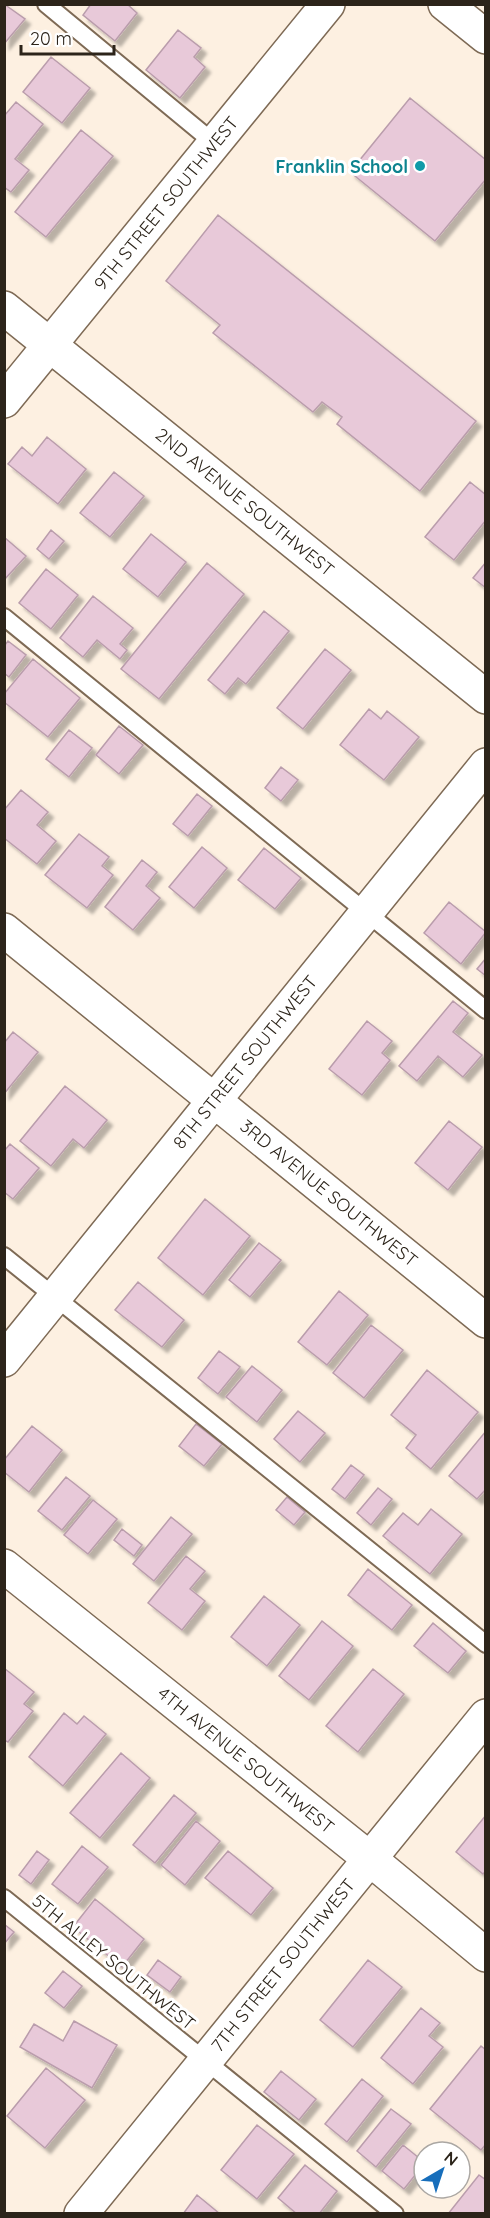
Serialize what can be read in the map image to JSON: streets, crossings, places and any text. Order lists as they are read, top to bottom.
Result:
{
  "streets": {
    "street": [
      "9TH STREET SOUTHWEST",
      "2ND AVENUE SOUTHWEST",
      "8TH STREET SOUTHWEST",
      "3RD AVENUE SOUTHWEST",
      "4TH AVENUE SOUTHWEST",
      "7TH STREET SOUTHWEST"
    ],
    "lane": ["5TH ALLEY SOUTHWEST"]
  },
  "crossings": [
    ["9TH STREET SOUTHWEST", "2ND AVENUE SOUTHWEST"],
    ["8TH STREET SOUTHWEST", "3RD AVENUE SOUTHWEST"],
    ["4TH AVENUE SOUTHWEST", "7TH STREET SOUTHWEST"],
    ["5TH ALLEY SOUTHWEST", "7TH STREET SOUTHWEST"]
  ],
  "places": ["Franklin School"],
  "scale_bar": "20 m",
  "north": "top right"
}
